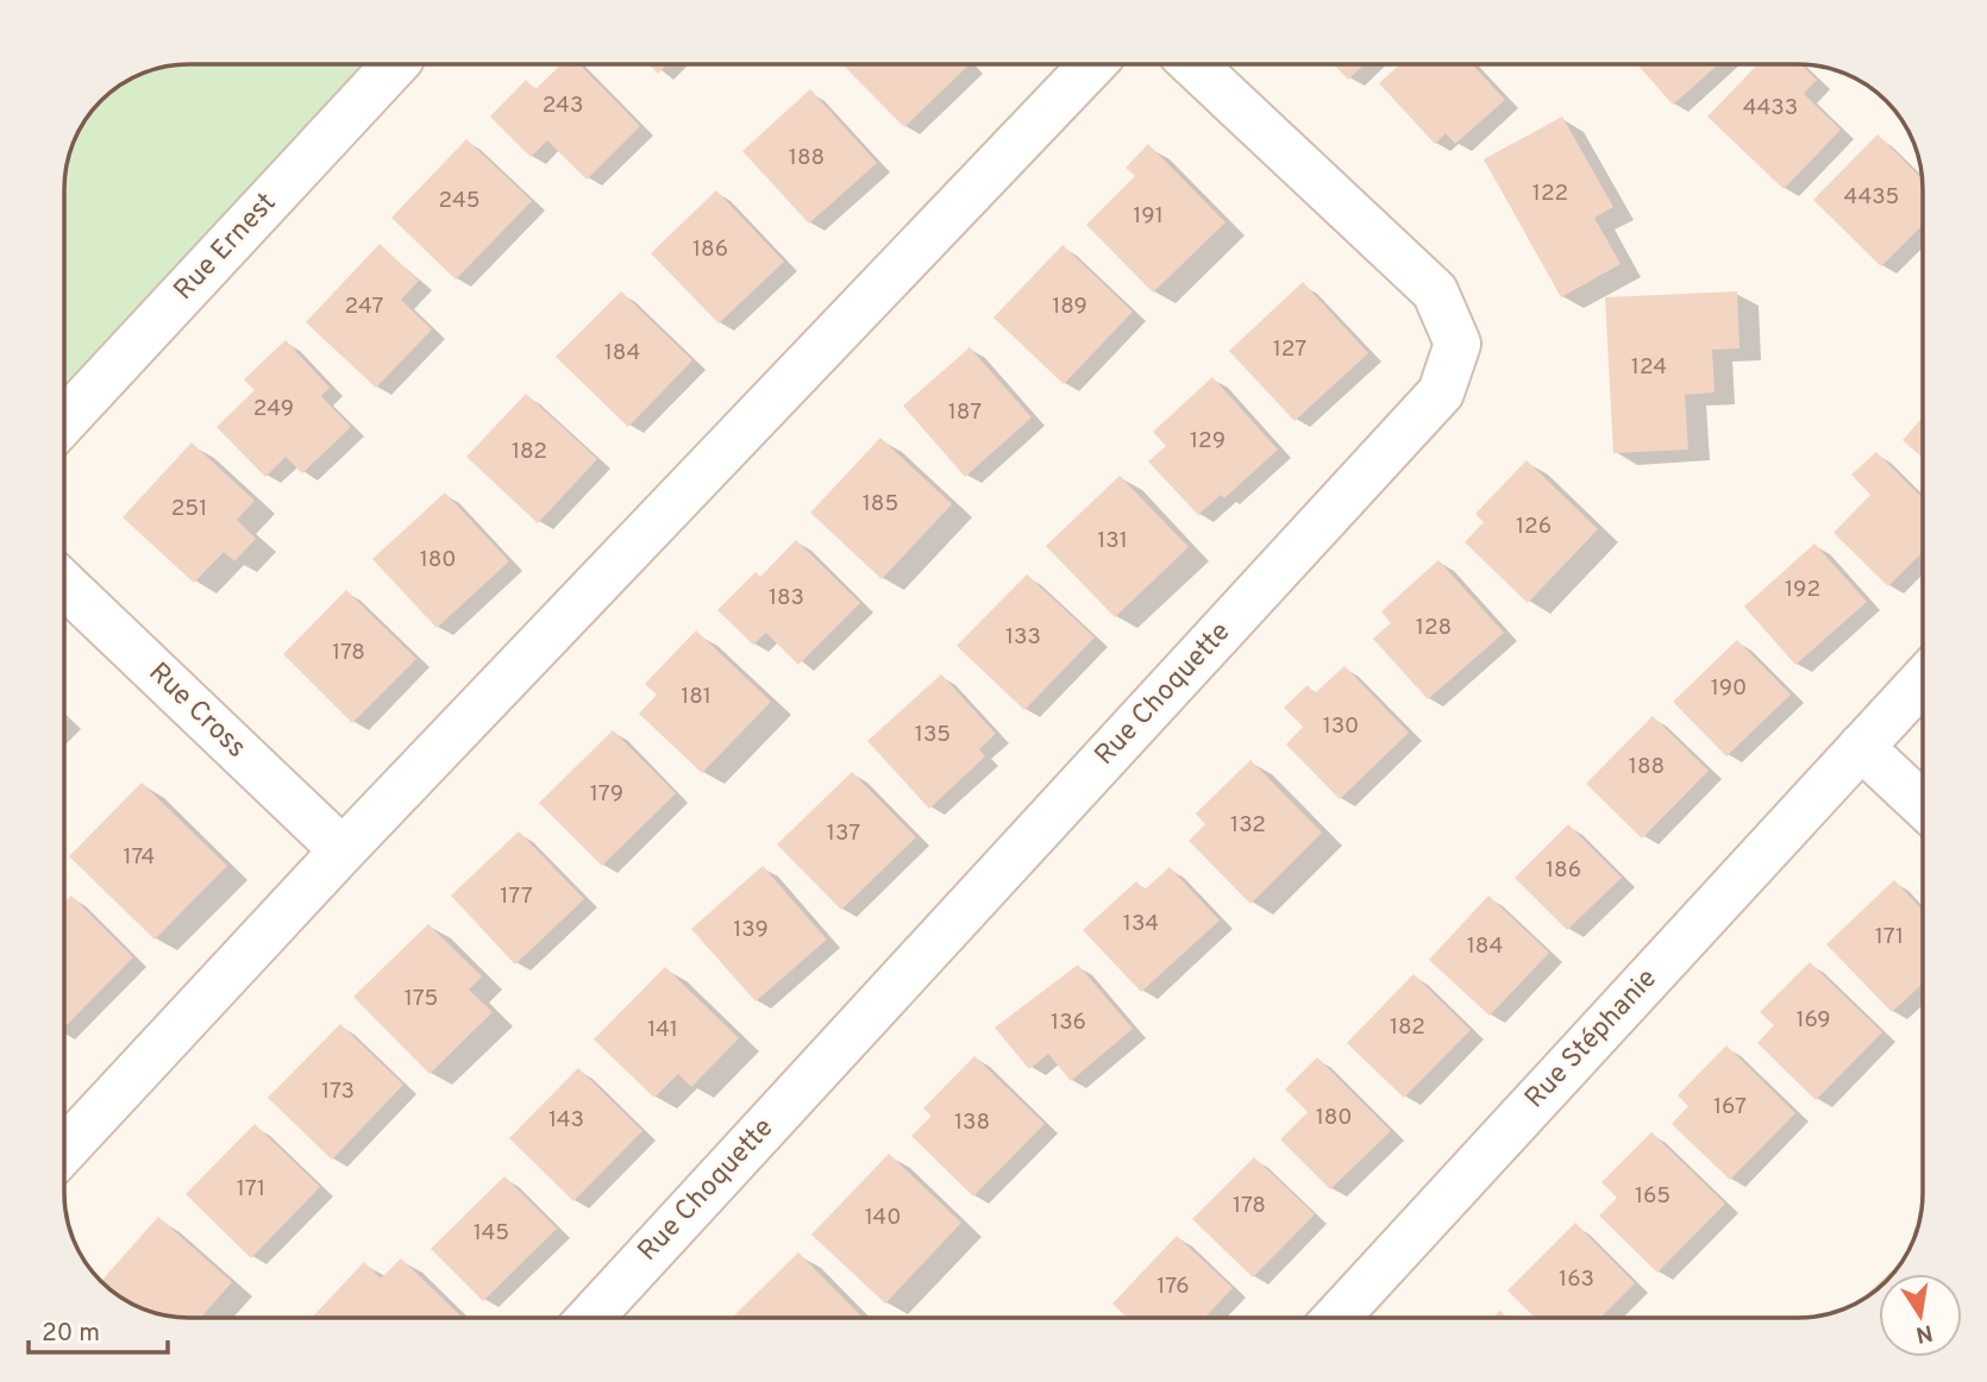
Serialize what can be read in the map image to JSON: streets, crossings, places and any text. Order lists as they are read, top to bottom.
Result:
{
  "streets": {
    "street": [
      "Rue Ernest",
      "Rue Choquette",
      "Rue Cross",
      "Rue Stéphanie"
    ]
  },
  "house_numbers": [
    "243",
    "4433",
    "188",
    "122",
    "4435",
    "245",
    "191",
    "186",
    "247",
    "189",
    "127",
    "184",
    "124",
    "249",
    "187",
    "129",
    "182",
    "185",
    "251",
    "126",
    "131",
    "180",
    "192",
    "183",
    "128",
    "133",
    "178",
    "190",
    "181",
    "130",
    "135",
    "188",
    "179",
    "132",
    "137",
    "174",
    "186",
    "177",
    "134",
    "139",
    "171",
    "184",
    "175",
    "169",
    "136",
    "182",
    "141",
    "173",
    "167",
    "180",
    "143",
    "138",
    "171",
    "165",
    "178",
    "140",
    "145",
    "163",
    "176"
  ],
  "scale_bar": "20 m",
  "north": "bottom"
}
